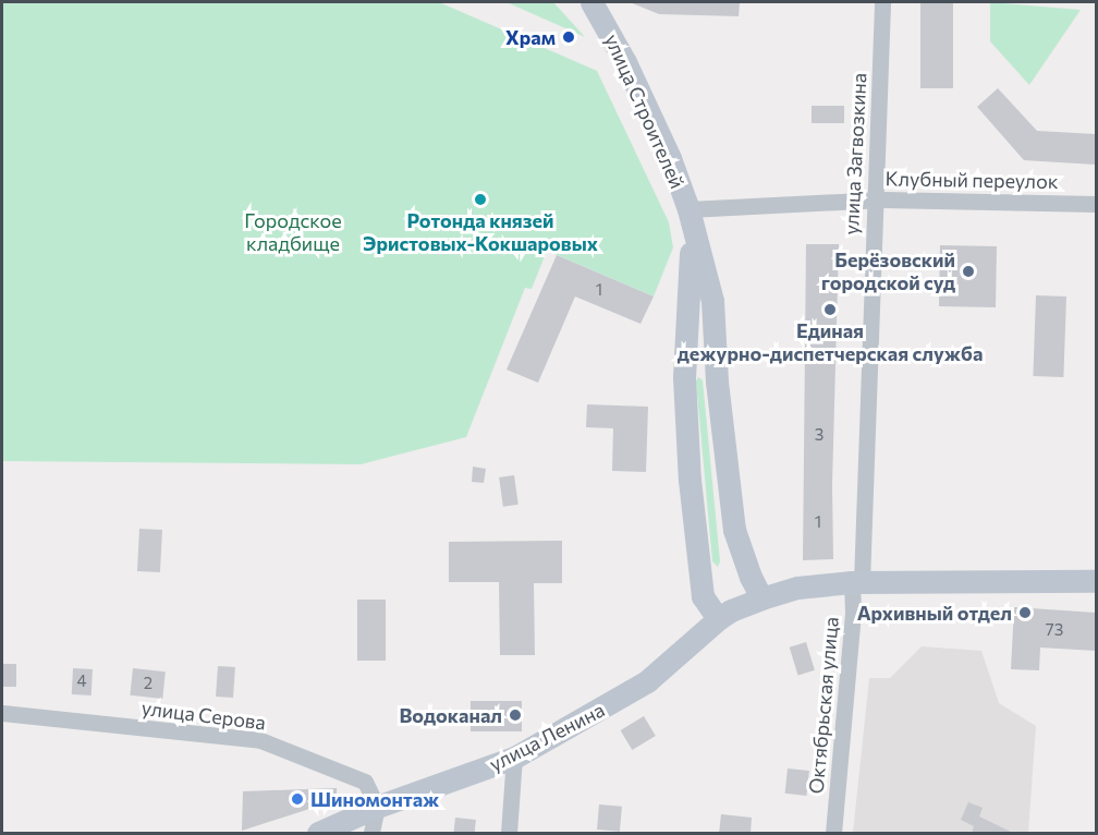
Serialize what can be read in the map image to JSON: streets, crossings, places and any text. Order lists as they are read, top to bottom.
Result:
{
  "streets": {
    "main road": ["улица Строителей", "улица Ленина"],
    "street": [
      "улица Загвозкина",
      "Клубный переулок",
      "Октябрьская улица",
      "улица Серова"
    ]
  },
  "crossings": [
    ["улица Строителей", "Клубный переулок"],
    ["улица Строителей", "улица Ленина"],
    ["улица Загвозкина", "Клубный переулок"],
    ["улица Загвозкина", "Октябрьская улица"],
    ["улица Серова", "улица Ленина"]
  ],
  "parks": ["Городское кладбище"],
  "places": [
    "Храм",
    "Ротонда князей Эристовых-Кокшаровых",
    "Берёзовский городской суд",
    "Единая дежурно-диспетчерская служба",
    "Архивный отдел",
    "Водоканал",
    "Шиномонтаж"
  ],
  "house_numbers": [
    "1",
    "3",
    "1",
    "73",
    "4",
    "2"
  ]
}
